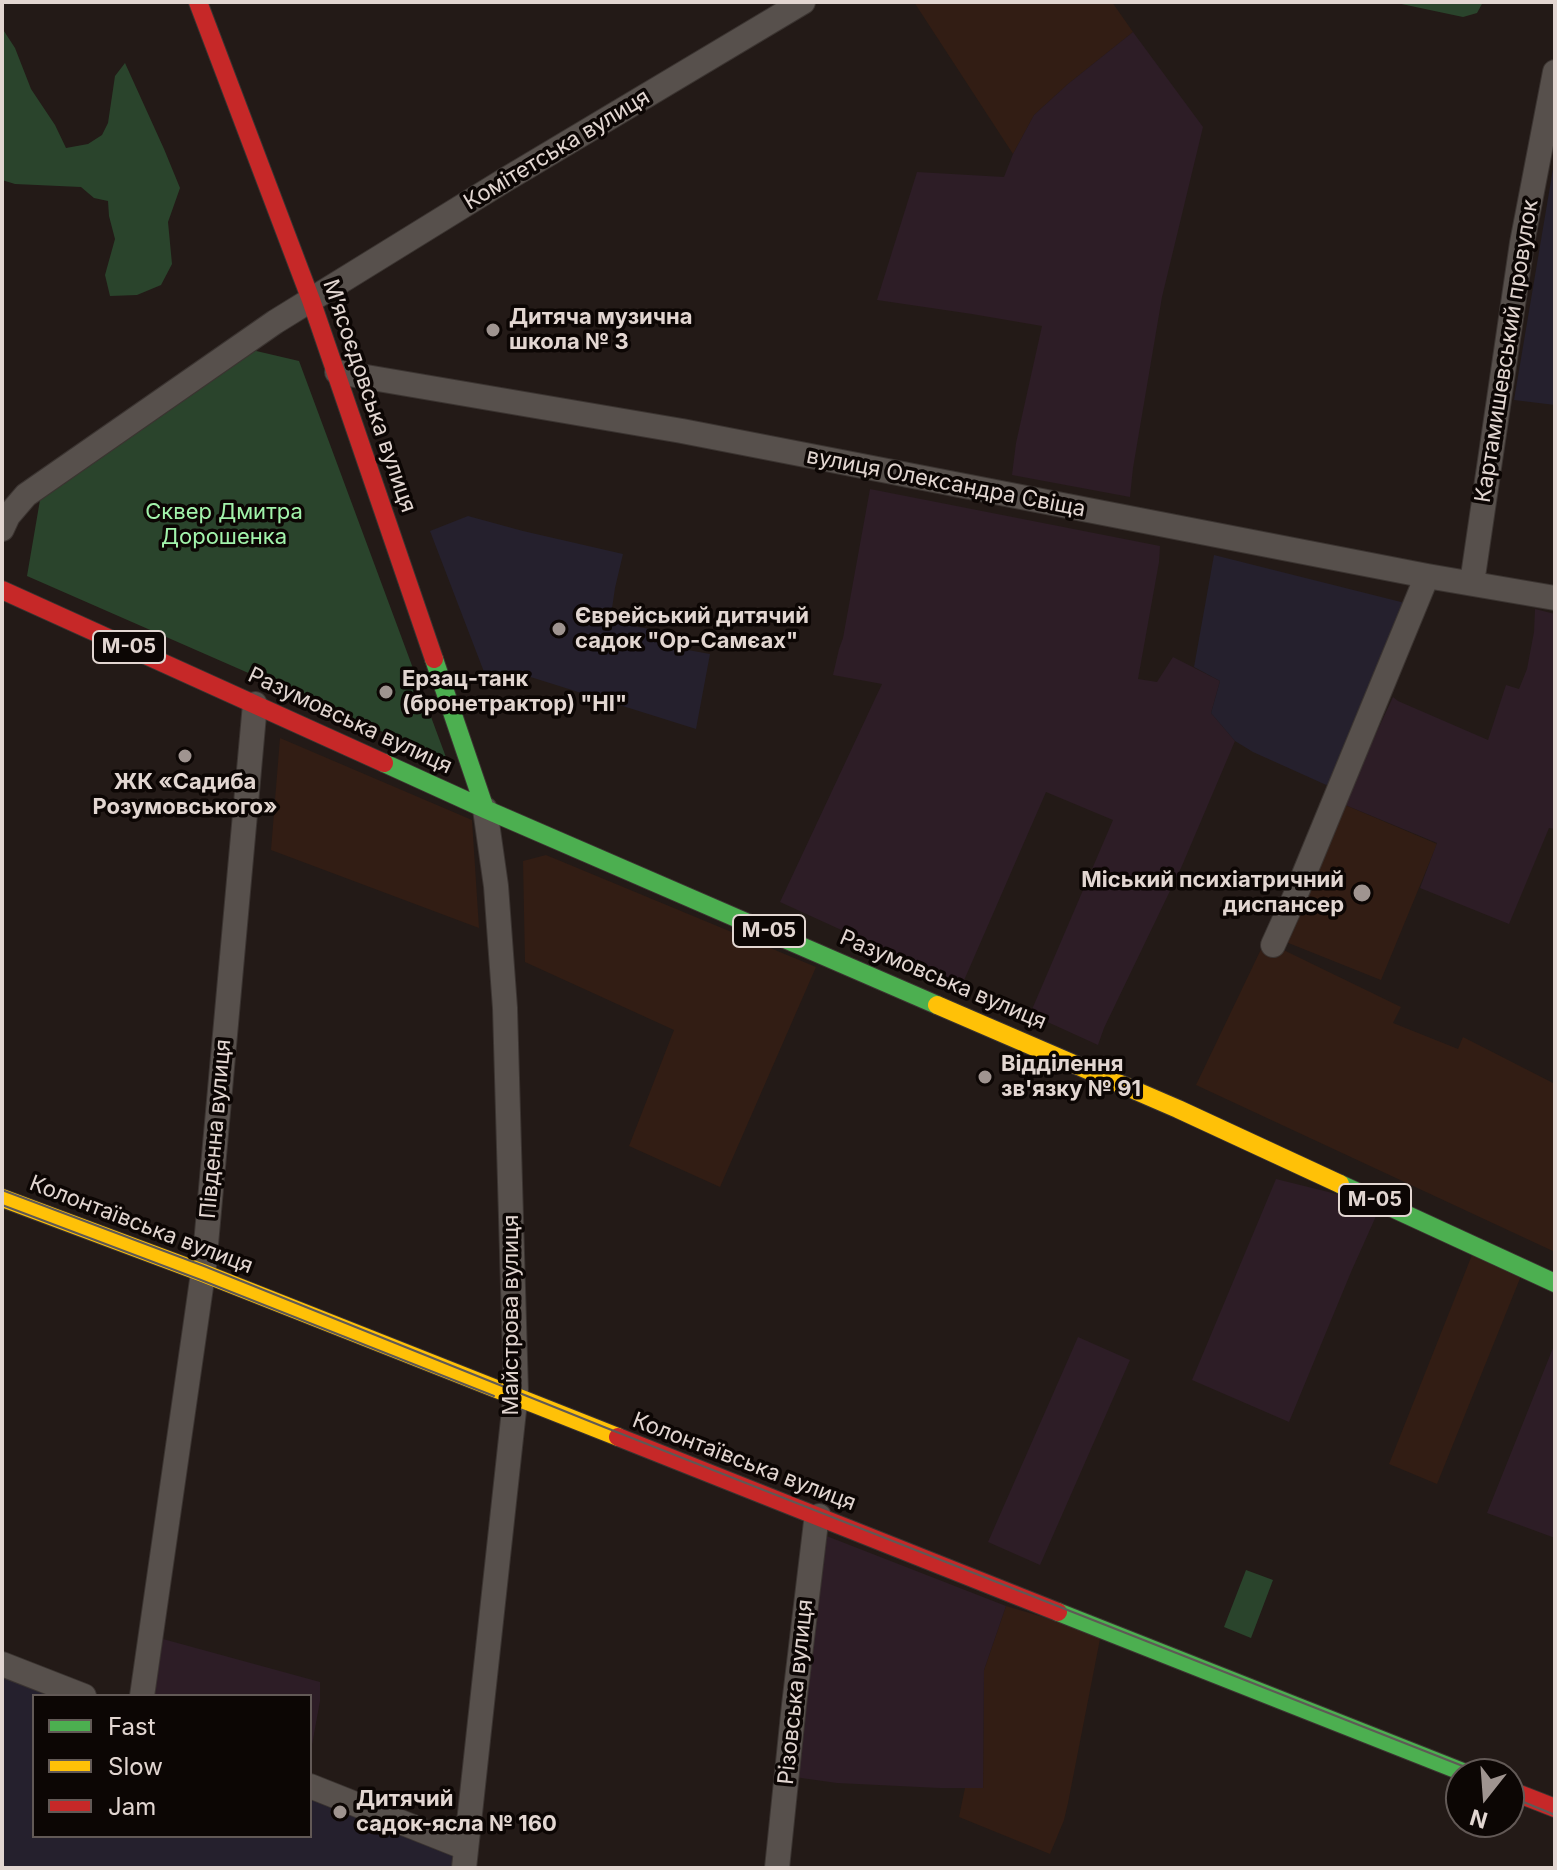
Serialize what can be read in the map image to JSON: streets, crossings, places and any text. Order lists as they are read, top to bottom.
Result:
{
  "streets": {
    "main road": [
      "Мʼясоєдовська вулиця",
      "М-05",
      "Разумовська вулиця",
      "Колонтаївська вулиця"
    ],
    "street": [
      "Комітетська вулиця",
      "Картамишевський провулок",
      "вулиця Олександра Свіща",
      "Південна вулиця",
      "Майстрова вулиця",
      "Різовська вулиця"
    ]
  },
  "crossings": [
    ["Комітетська вулиця", "Мʼясоєдовська вулиця"],
    ["Картамишевський провулок", "вулиця Олександра Свіща"],
    ["Мʼясоєдовська вулиця", "вулиця Олександра Свіща"],
    ["Мʼясоєдовська вулиця", "Разумовська вулиця"],
    ["Мʼясоєдовська вулиця", "Майстрова вулиця"],
    ["Разумовська вулиця", "Південна вулиця"],
    ["Разумовська вулиця", "Майстрова вулиця"],
    ["Південна вулиця", "Колонтаївська вулиця"],
    ["Колонтаївська вулиця", "Майстрова вулиця"],
    ["Колонтаївська вулиця", "Різовська вулиця"]
  ],
  "parks": ["Сквер Дмитра Дорошенка"],
  "places": [
    "Дитяча музична школа № 3",
    "Єврейський дитячий садок \"Ор-Самєах\"",
    "Ерзац-танк (бронетрактор) \"НІ\"",
    "ЖК «Садиба Розумовського»",
    "Міський психіатричний диспансер",
    "Відділення зв'язку № 91",
    "Дитячий садок-ясла № 160"
  ],
  "legend": ["Fast", "Slow", "Jam"],
  "north": "bottom"
}
